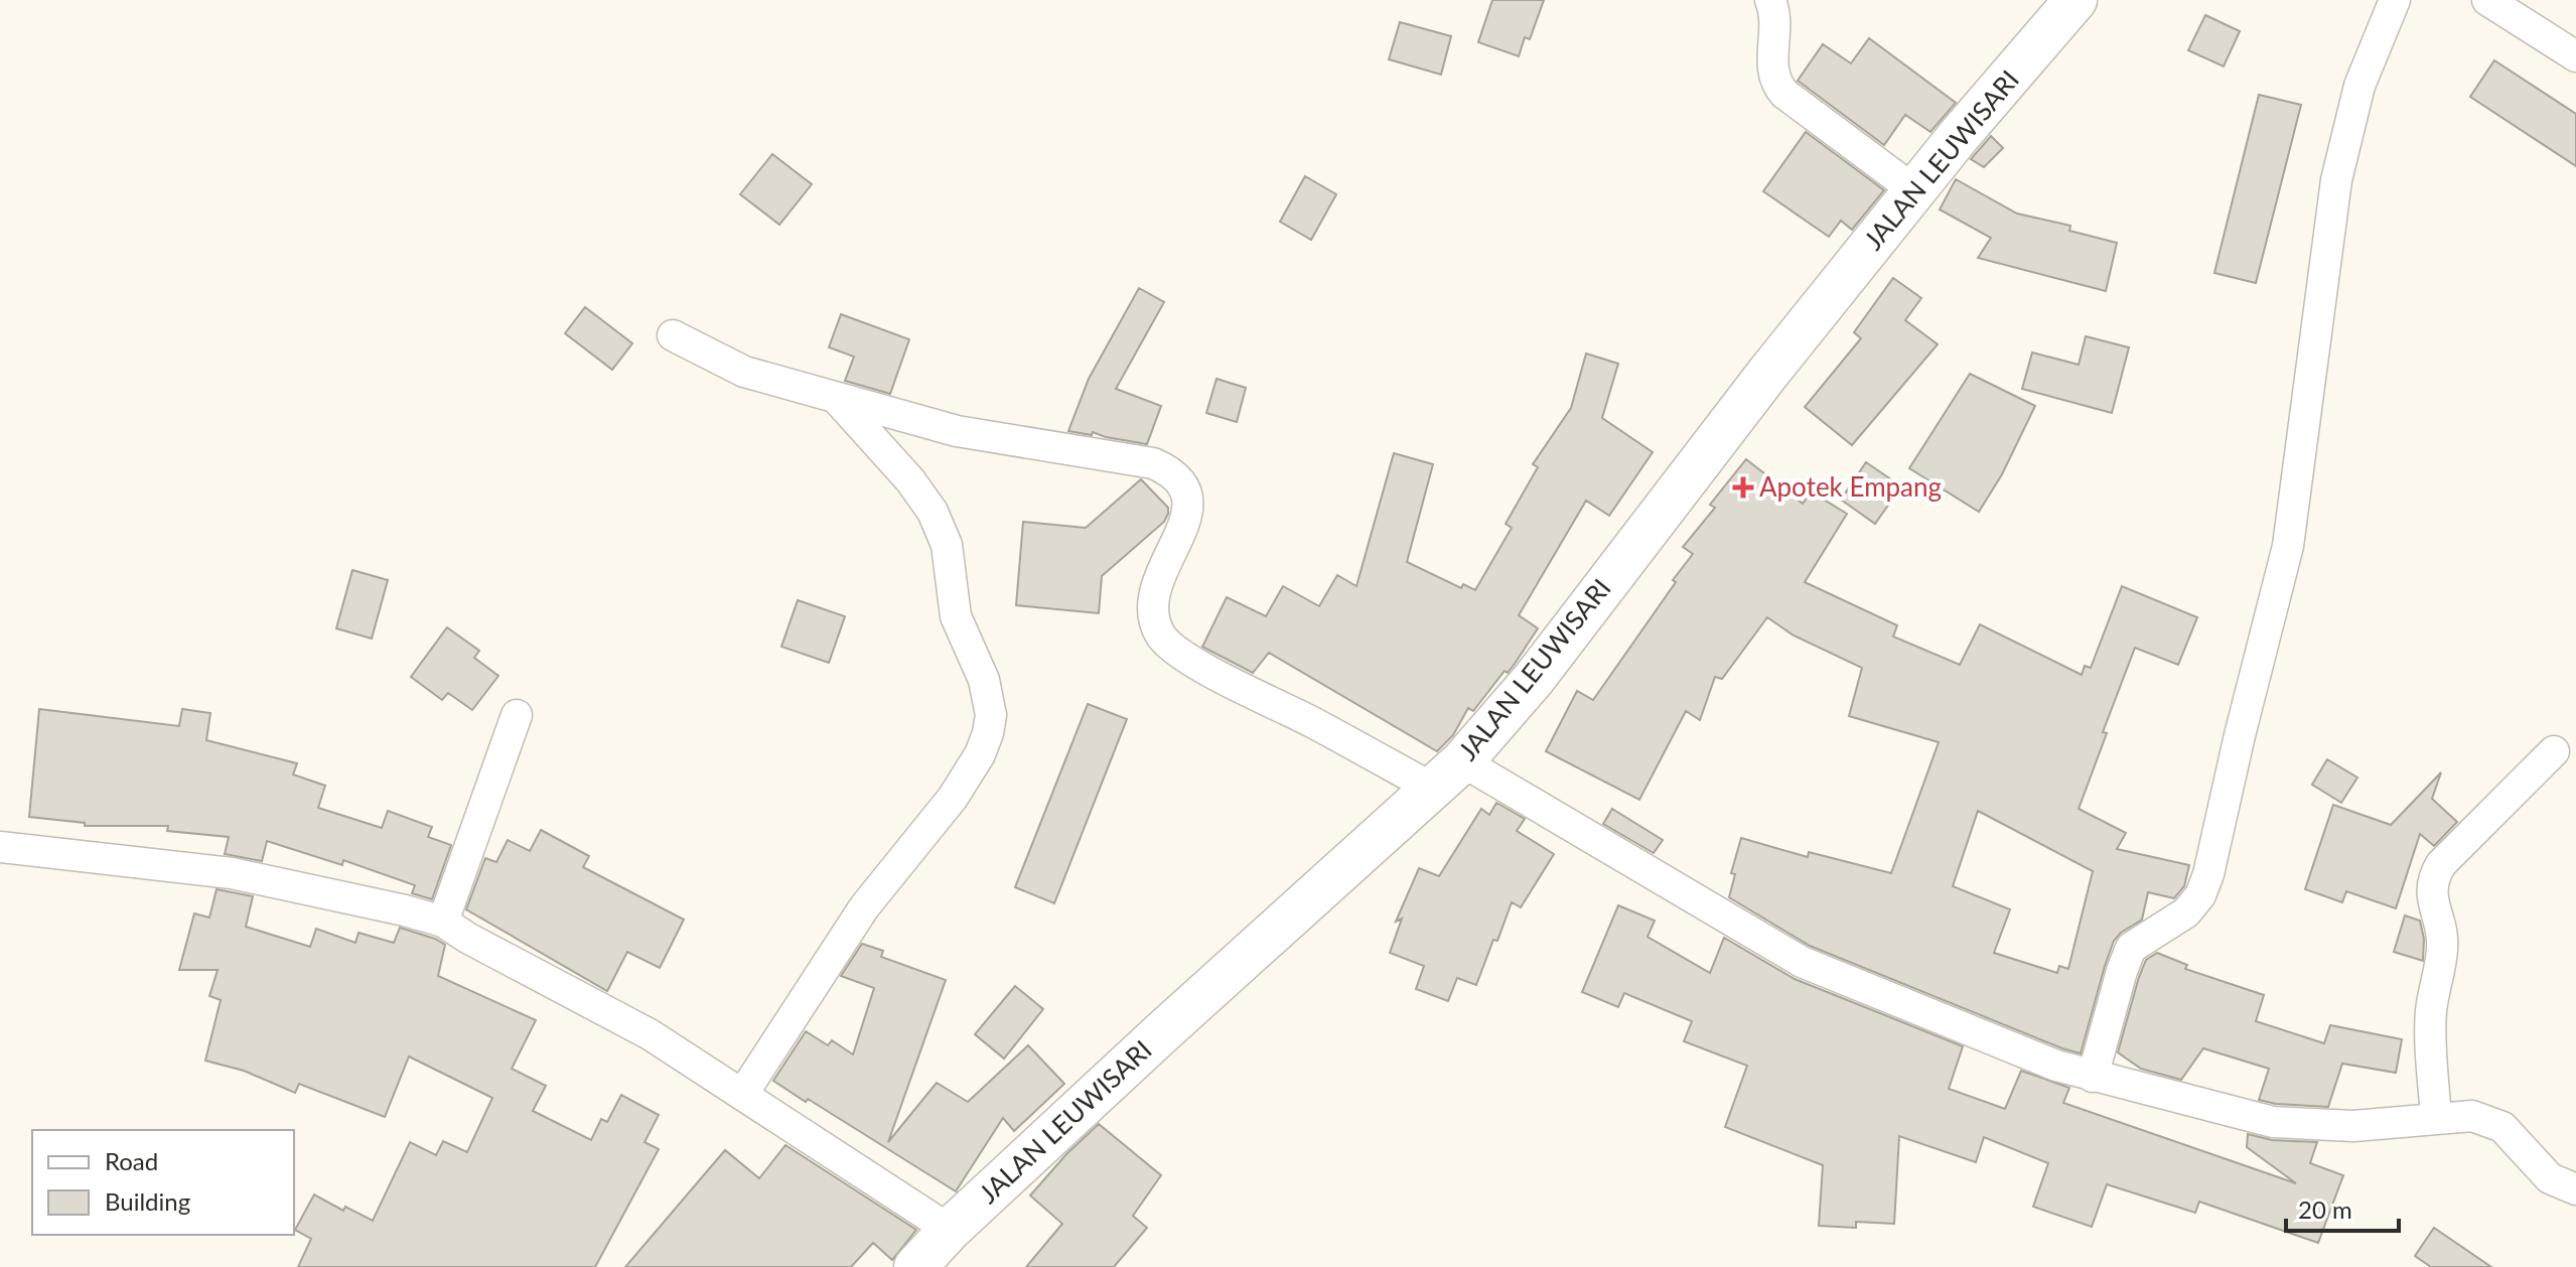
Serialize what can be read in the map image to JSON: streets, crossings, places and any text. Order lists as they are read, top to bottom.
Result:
{
  "streets": {
    "main road": ["JALAN LEUWISARI"]
  },
  "places": {
    "health": ["Apotek Empang"]
  },
  "legend": ["Road", "Building"],
  "scale_bar": "20 m"
}
